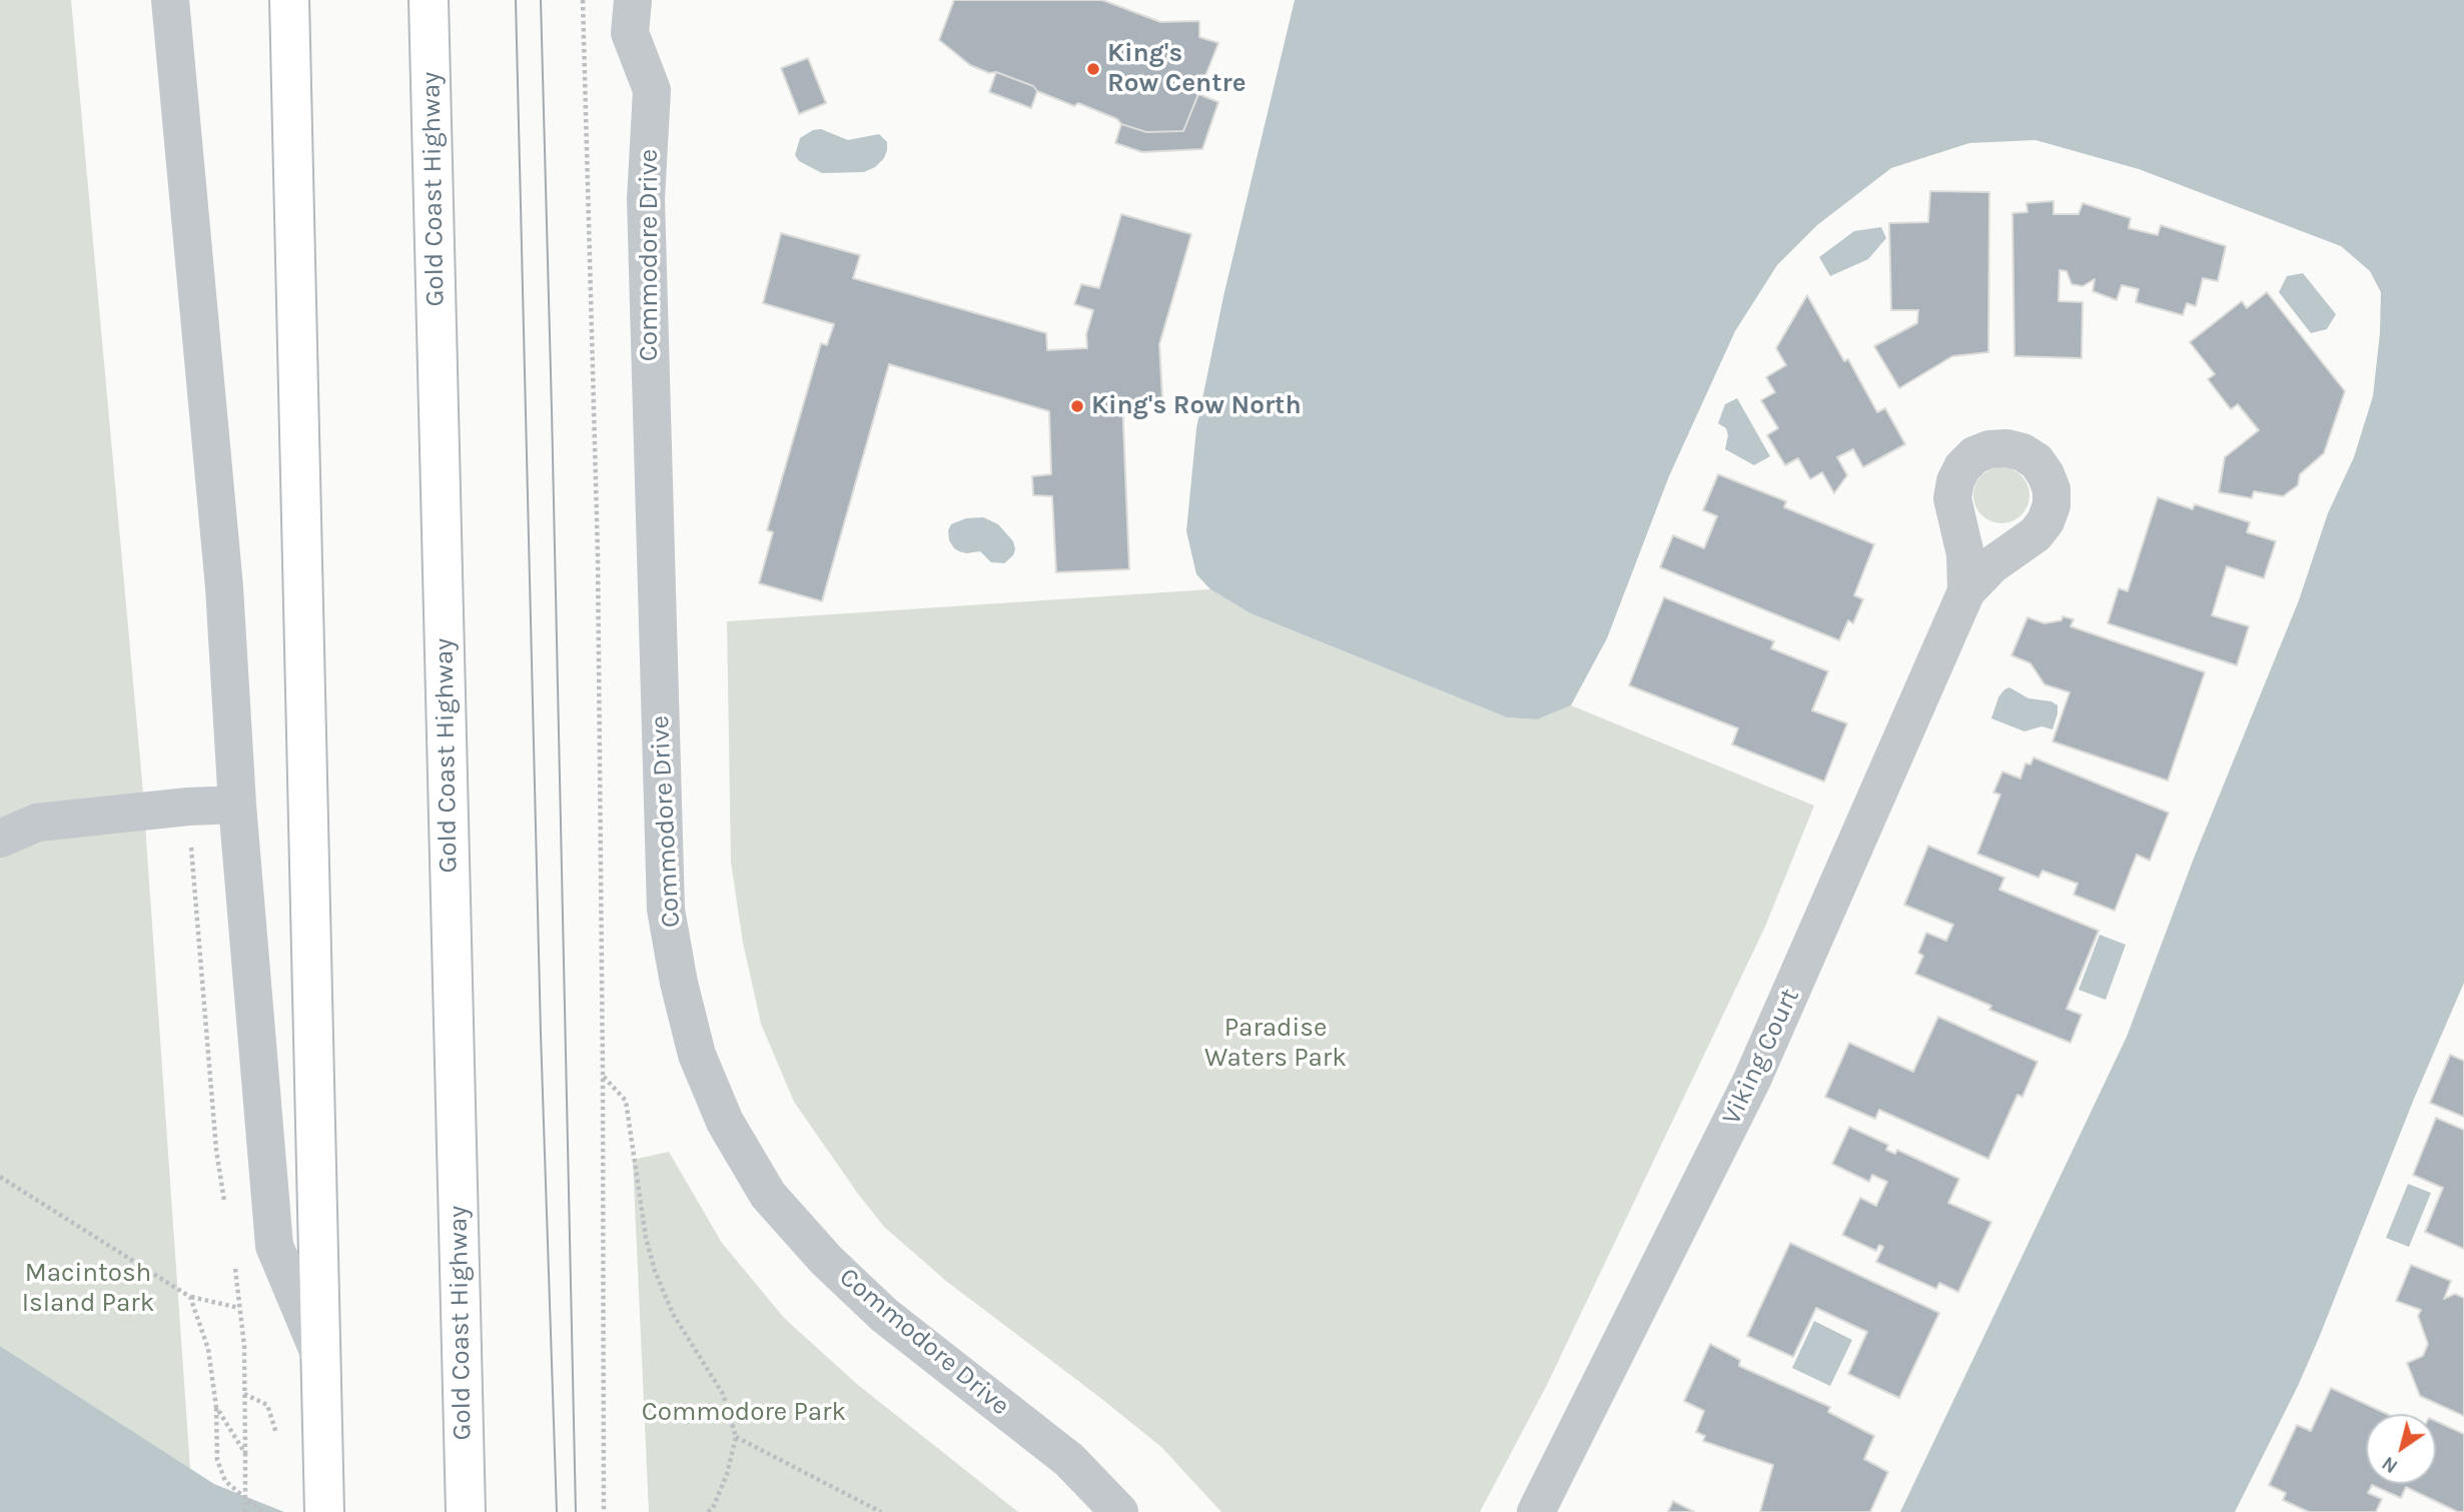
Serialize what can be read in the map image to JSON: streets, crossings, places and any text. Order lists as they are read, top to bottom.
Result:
{
  "streets": {
    "highway": ["Gold Coast Highway"],
    "street": ["Commodore Drive", "Viking Court"]
  },
  "parks": ["Paradise Waters Park", "Macintosh Island Park", "Commodore Park"],
  "places": ["King's Row Centre", "King's Row North"],
  "north": "bottom left"
}
